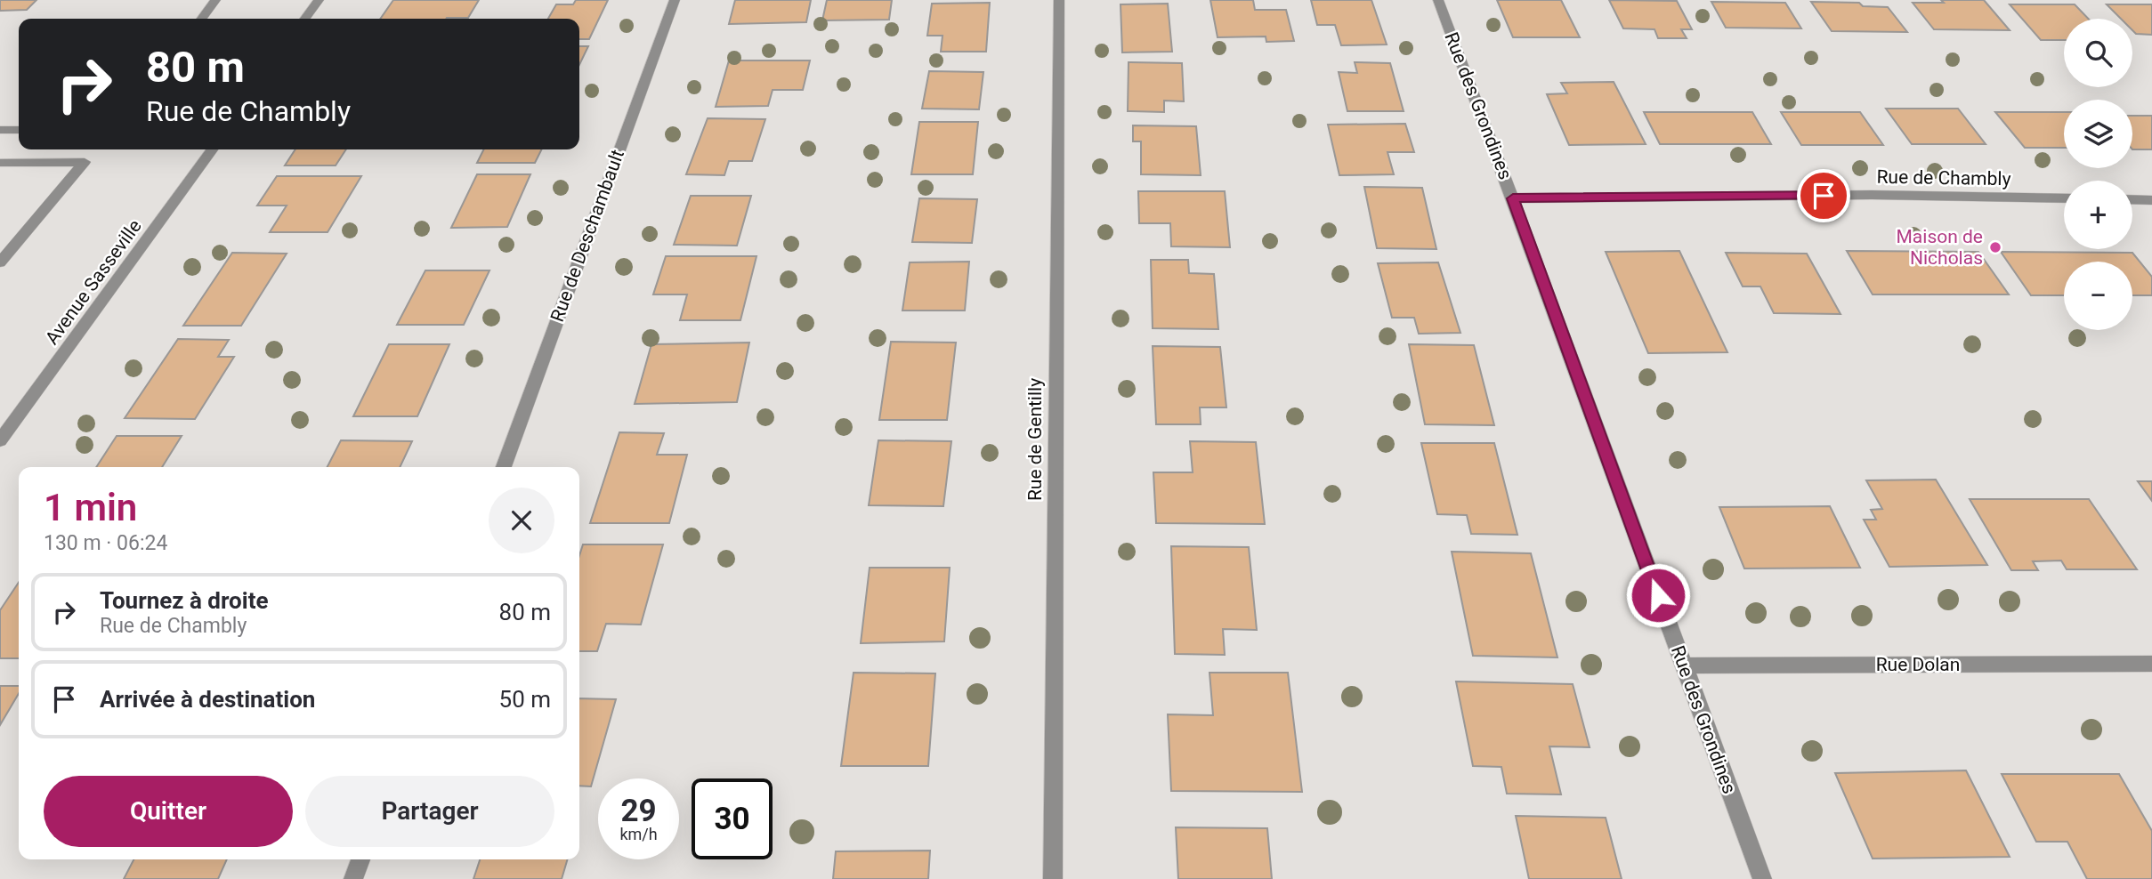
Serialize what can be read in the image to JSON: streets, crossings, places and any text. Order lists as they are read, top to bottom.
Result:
{
  "streets": {
    "street": [
      "Rue des Grondines",
      "Rue de Chambly",
      "Rue de Deschambault",
      "Avenue Sasseville",
      "Rue de Gentilly",
      "Rue Dolan"
    ]
  },
  "crossings": [
    ["Rue des Grondines", "Rue de Chambly"],
    ["Rue des Grondines", "Rue Dolan"]
  ],
  "places": ["Maison de Nicholas"],
  "page": {
    "map_buttons": ["+", "−"],
    "turn": ["80 m", "Rue de Chambly"],
    "heading": ["1 min", "130 m · 06:24"],
    "list": [
      {
        "name": "Tournez à droite",
        "note": "Rue de Chambly",
        "value": "80 m"
      },
      {
        "name": "Arrivée à destination",
        "value": "50 m"
      }
    ],
    "buttons": ["Quitter", "Partager"],
    "speed": "29 km/h",
    "limit": "30"
  }
}
